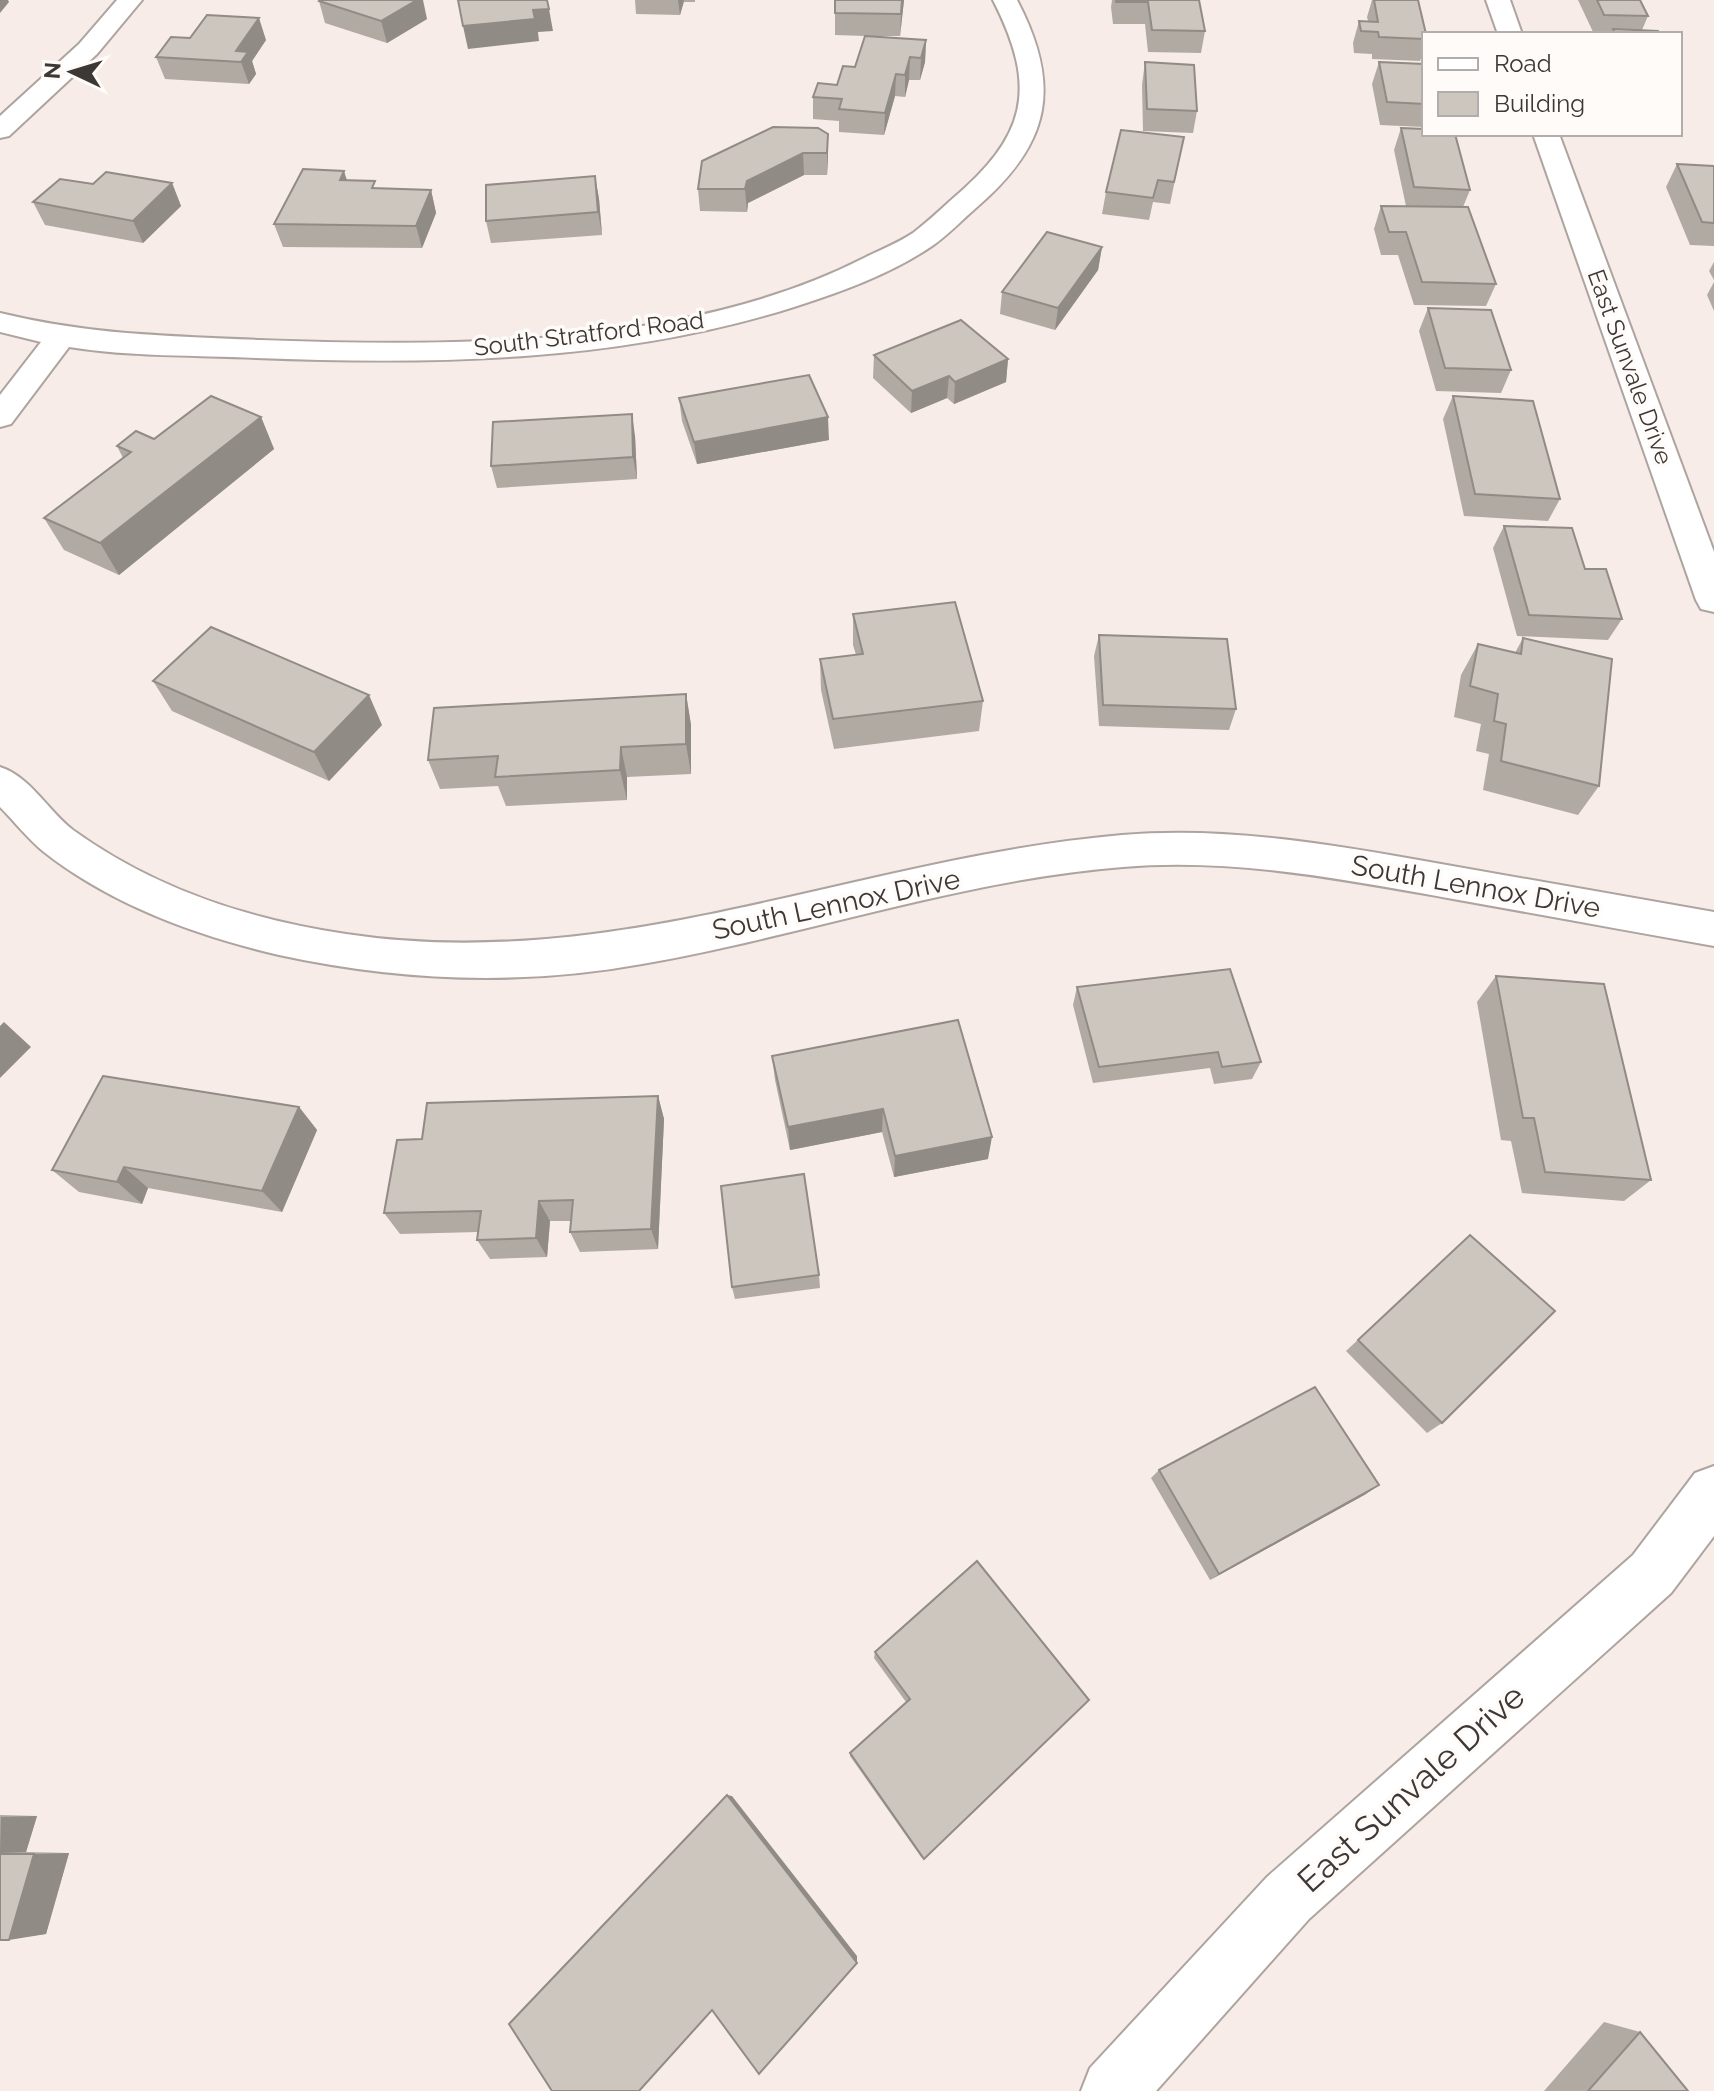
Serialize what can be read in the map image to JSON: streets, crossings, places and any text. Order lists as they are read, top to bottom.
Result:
{
  "streets": {
    "street": ["South Stratford Road", "East Sunvale Drive", "South Lennox Drive"]
  },
  "legend": ["Road", "Building"],
  "north": "left"
}
